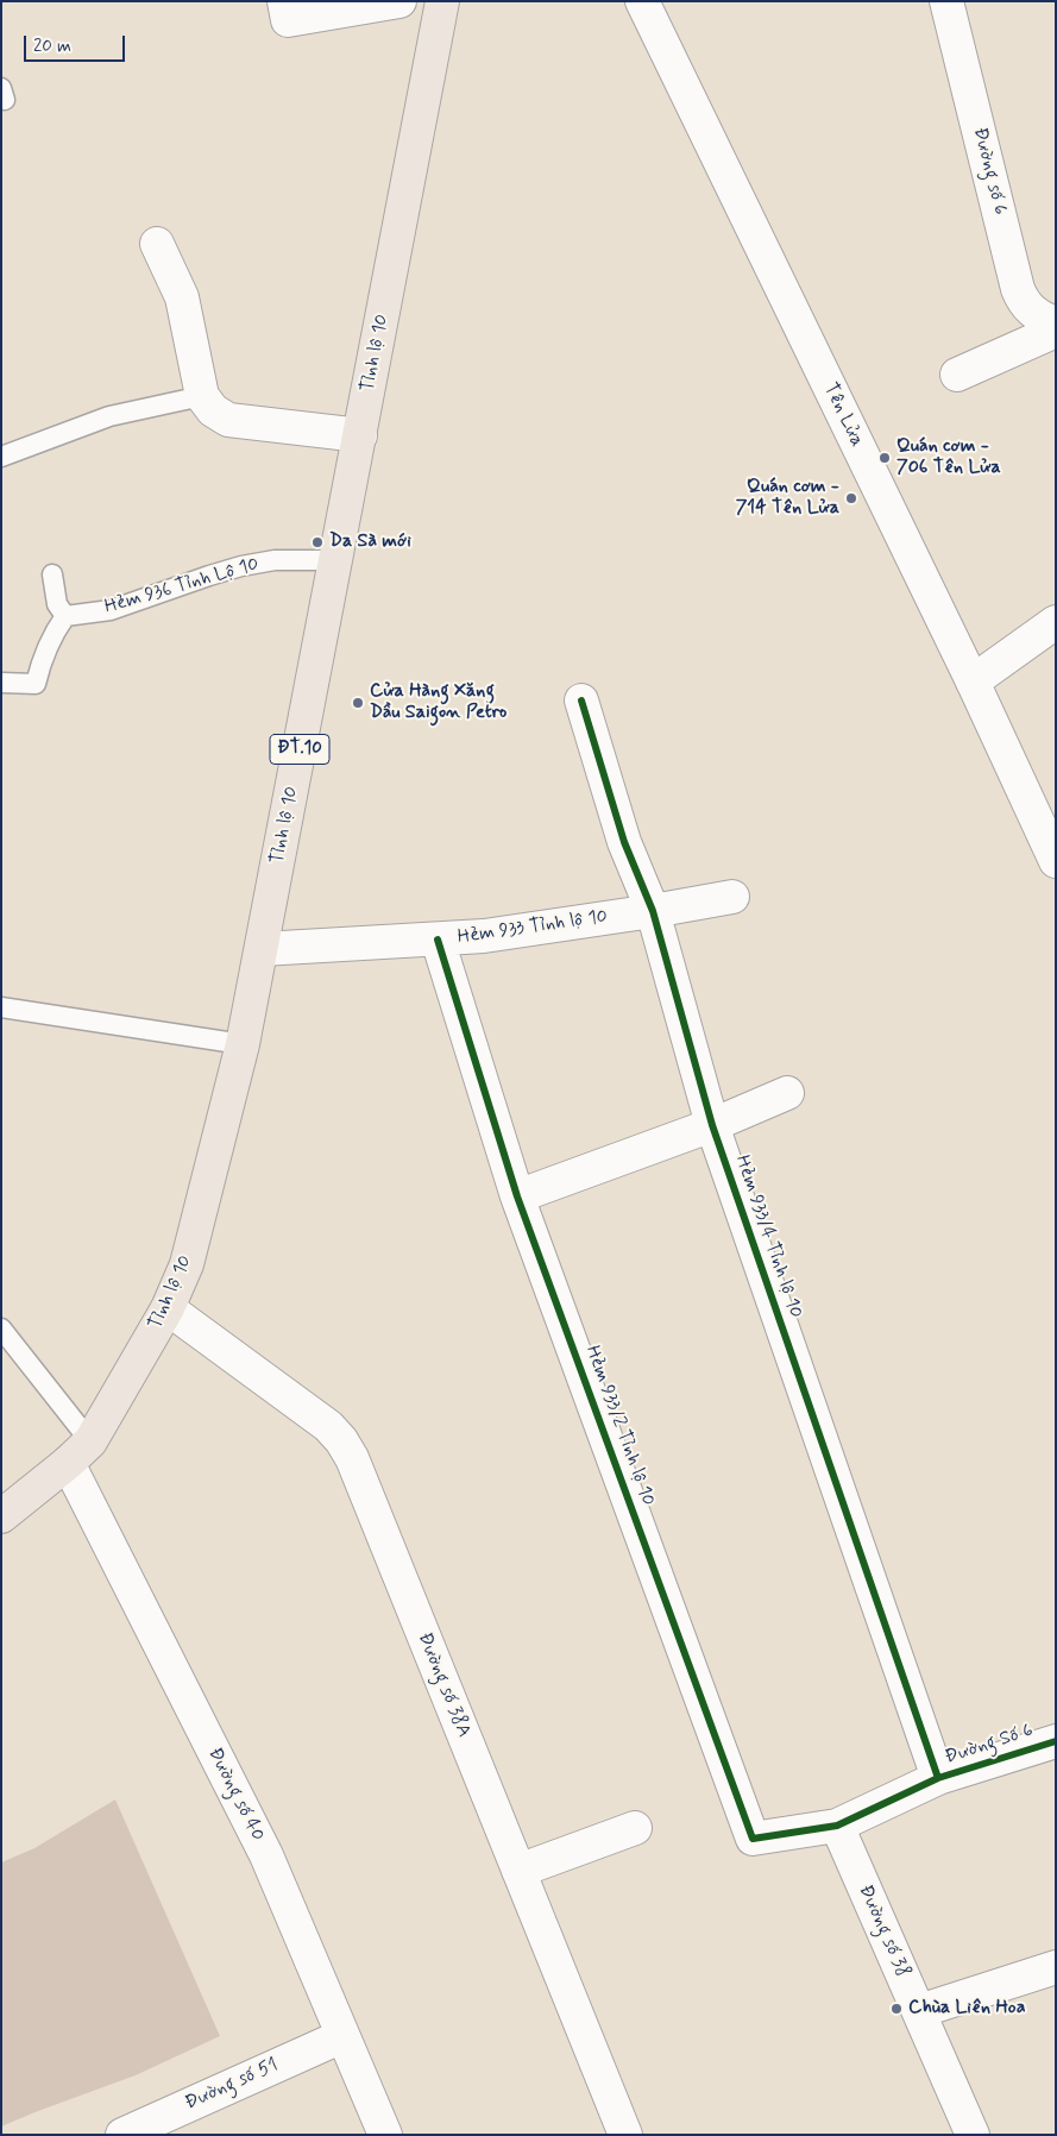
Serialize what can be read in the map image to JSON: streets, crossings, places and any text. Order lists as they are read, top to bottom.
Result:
{
  "streets": {
    "main road": ["Tỉnh lộ 10", "ĐT.10"],
    "street": [
      "Đường số 6",
      "Tên Lửa",
      "Hẻm 933 Tỉnh lộ 10",
      "Hẻm 933/4 Tỉnh lộ 10",
      "Hẻm 933/2 Tỉnh lộ 10",
      "Đường số 38A",
      "Đường Số 6",
      "Đường số 40",
      "Đường số 38",
      "Đường số 51"
    ],
    "lane": ["Hẻm 936 Tỉnh Lộ 10"]
  },
  "crossings": [
    ["Tỉnh lộ 10", "Hẻm 936 Tỉnh Lộ 10"],
    ["Tỉnh lộ 10", "Hẻm 933 Tỉnh lộ 10"],
    ["Tỉnh lộ 10", "Đường số 38A"],
    ["Tỉnh lộ 10", "Đường số 40"],
    ["Hẻm 933 Tỉnh lộ 10", "Hẻm 933/4 Tỉnh lộ 10"],
    ["Hẻm 933 Tỉnh lộ 10", "Hẻm 933/2 Tỉnh lộ 10"],
    ["Hẻm 933/4 Tỉnh lộ 10", "Đường Số 6"],
    ["Hẻm 933/2 Tỉnh lộ 10", "Đường Số 6"],
    ["Hẻm 933/2 Tỉnh lộ 10", "Đường số 38"],
    ["Đường Số 6", "Đường số 38"],
    ["Đường số 40", "Đường số 51"]
  ],
  "places": [
    "Quán cơm - 706 Tên Lửa",
    "Quán cơm - 714 Tên Lửa",
    "Da Sà mới",
    "Cửa Hàng Xăng Dầu Saigon Petro",
    "Chùa Liên Hoa"
  ],
  "scale_bar": "20 m"
}
